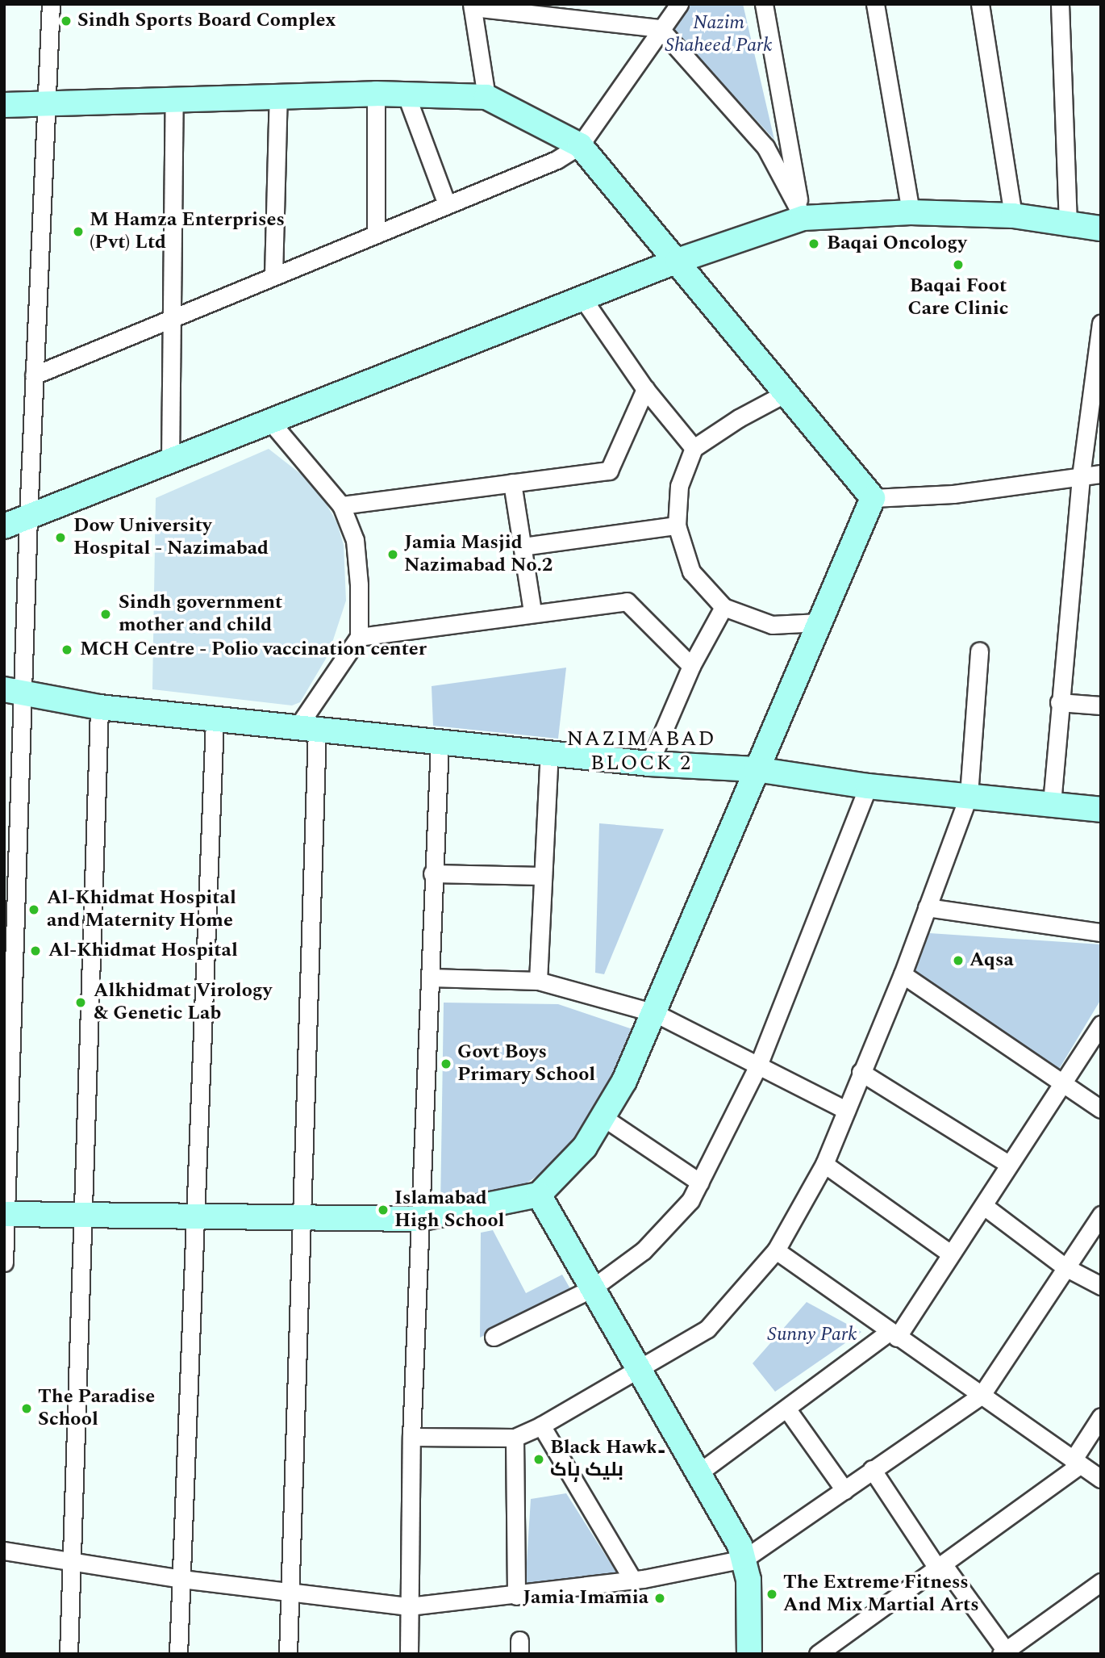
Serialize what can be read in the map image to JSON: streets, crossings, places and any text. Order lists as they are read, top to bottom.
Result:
{
  "districts": ["NAZIMABAD BLOCK 2"],
  "parks": ["Nazim Shaheed Park", "Sunny Park"],
  "places": [
    "Sindh Sports Board Complex",
    "M Hamza Enterprises (Pvt) Ltd",
    "Baqai Oncology",
    "Baqai Foot Care Clinic",
    "Dow University Hospital - Nazimabad",
    "Jamia Masjid Nazimabad No.2",
    "Sindh government mother and child",
    "MCH Centre - Polio vaccination center",
    "Al-Khidmat Hospital and Maternity Home",
    "Al-Khidmat Hospital",
    "Aqsa",
    "Alkhidmat Virology & Genetic Lab",
    "Govt Boys Primary School",
    "Islamabad High School",
    "The Paradise School",
    "Black Hawk۔ بلیک ہاک",
    "The Extreme Fitness And Mix Martial Arts",
    "Jamia Imamia"
  ]
}
